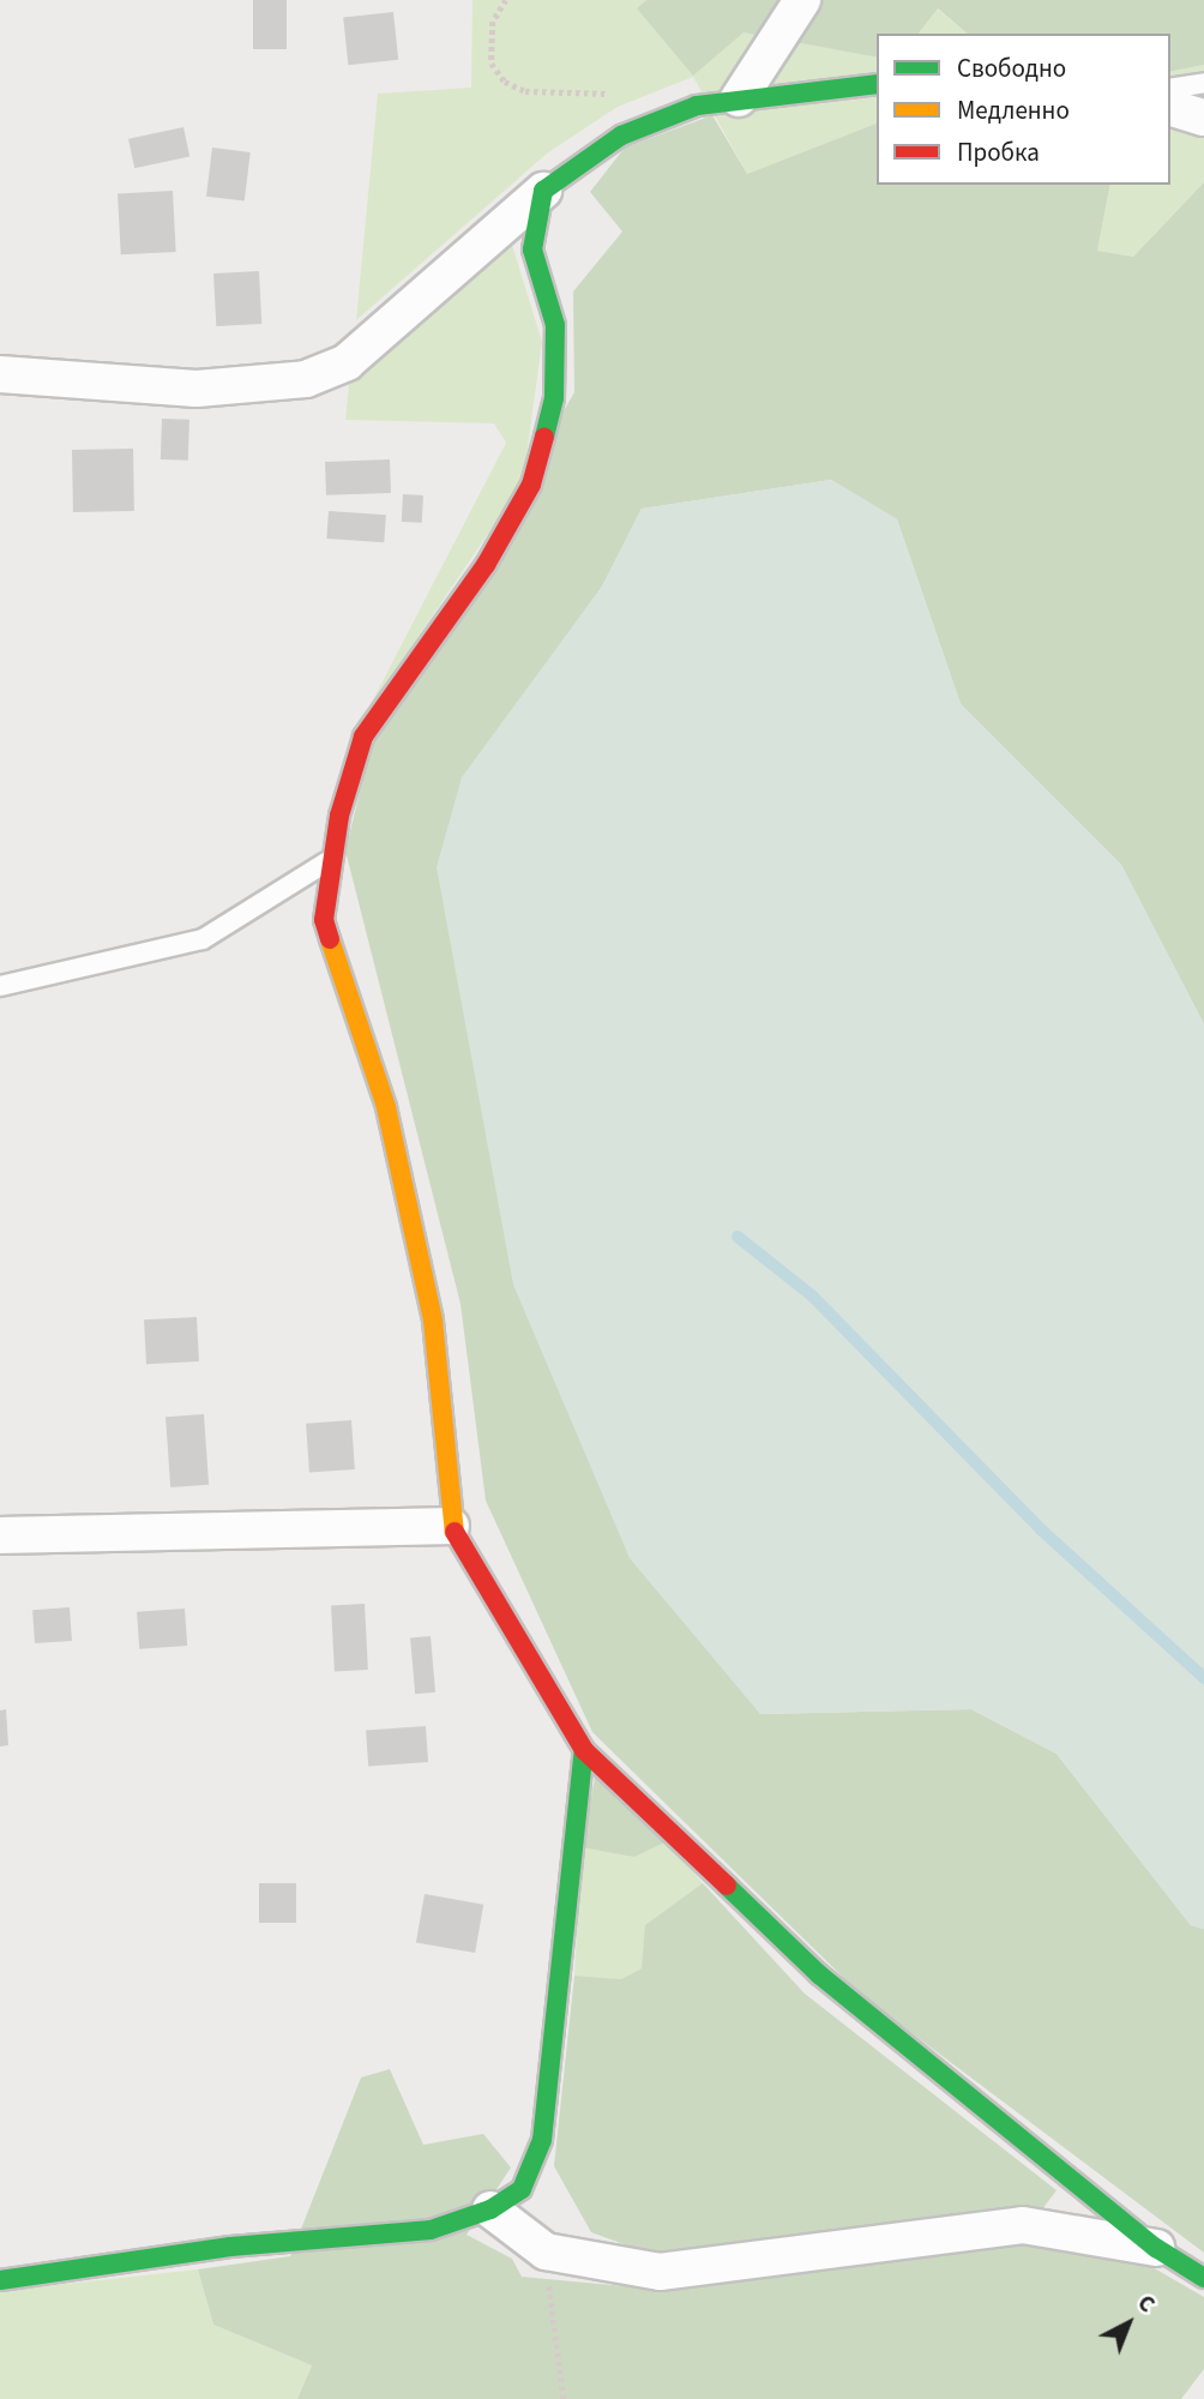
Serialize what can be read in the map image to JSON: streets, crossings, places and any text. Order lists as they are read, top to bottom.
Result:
{
  "legend": ["Свободно", "Медленно", "Пробка"],
  "north": "top right"
}
